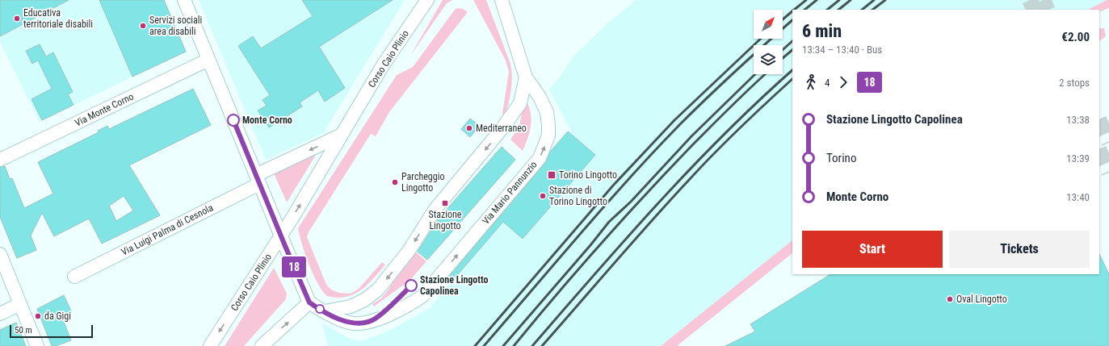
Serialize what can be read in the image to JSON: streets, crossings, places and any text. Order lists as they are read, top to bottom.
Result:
{
  "streets": {
    "street": [
      "Corso Caio Plinio",
      "Via Monte Corno",
      "Via Mario Pannunzio",
      "Via Luigi Palma di Cesnola"
    ]
  },
  "places": {
    "other": [
      "Educativa territoriale disabili",
      "Servizi sociali area disabili",
      "Monte Corno",
      "Mediterraneo",
      "Parcheggio Lingotto",
      "Stazione di Torino Lingotto",
      "Stazione Lingotto Capolinea",
      "Oval Lingotto",
      "da Gigi"
    ],
    "transit": ["Torino Lingotto", "Stazione Lingotto"]
  },
  "lines": ["bus line 18"],
  "scale_bar": "50 m",
  "north": "top right",
  "page": {
    "on_map": "18",
    "heading": ["6 min", "13:34 – 13:40 · Bus", "€2.00"],
    "legs": ["4", "18", "2 stops"],
    "list": [
      {
        "name": "Stazione Lingotto Capolinea",
        "value": "13:38"
      },
      {
        "name": "Torino",
        "value": "13:39"
      },
      {
        "name": "Monte Corno",
        "value": "13:40"
      }
    ],
    "buttons": ["Start", "Tickets"],
    "scale": "50 m"
  }
}
